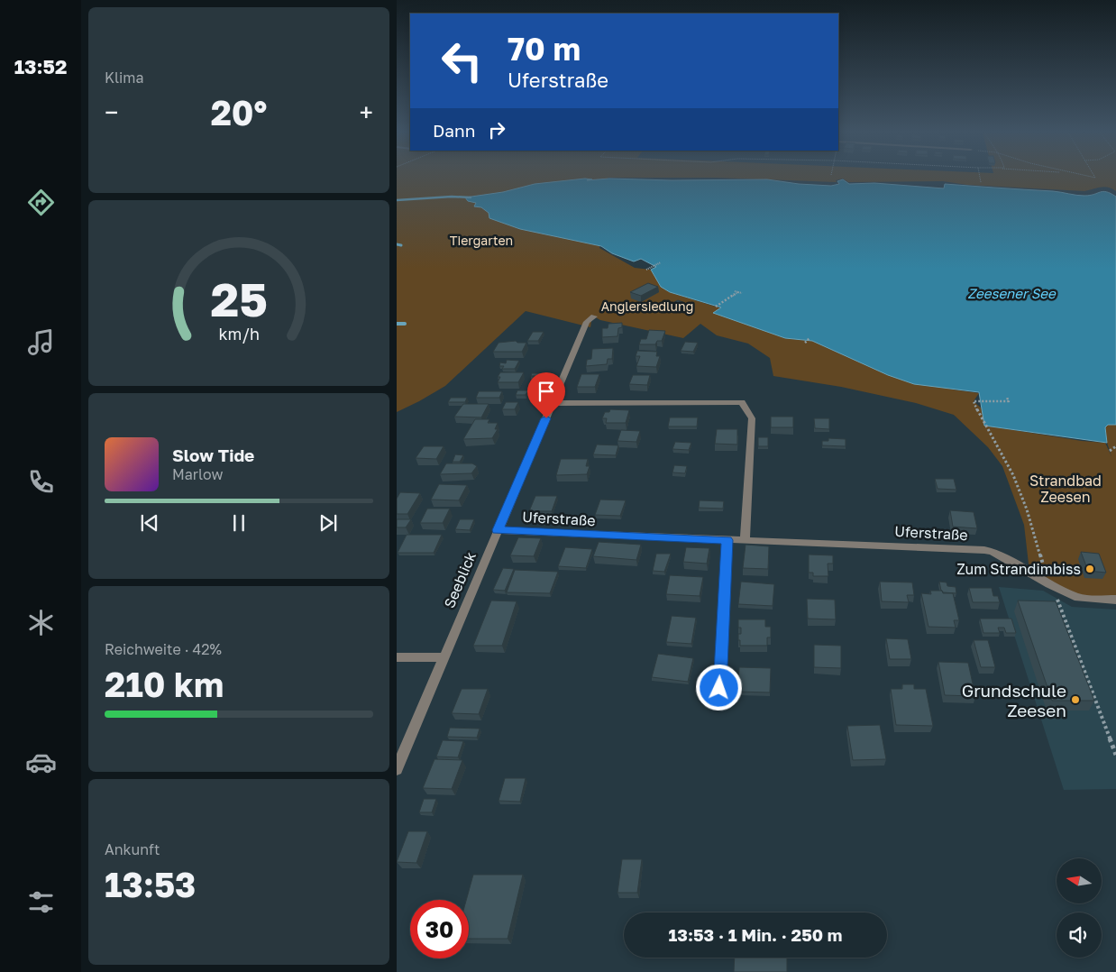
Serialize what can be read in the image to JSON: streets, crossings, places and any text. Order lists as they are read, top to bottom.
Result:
{
  "streets": {
    "street": ["Uferstraße", "Seeblick"]
  },
  "crossings": [
    ["Uferstraße", "Seeblick"]
  ],
  "water": ["Zeesener See"],
  "parks": ["Tiergarten", "Anglersiedlung", "Strandbad Zeesen"],
  "places": ["Zum Strandimbiss", "Grundschule Zeesen"],
  "north": "left",
  "page": {
    "tabs": "13:52",
    "tile": [
      "Klima",
      ["Reichweite · 42%", "210 km"],
      ["Ankunft", "13:53"]
    ],
    "turn": ["70 m", "Uferstraße"],
    "heat": ["−", "20°", "+"],
    "then": "Dann",
    "song": ["Slow Tide", "Marlow"],
    "limit": "30",
    "trip": "13:53 · 1 Min. · 250 m",
    "gauge": ["25", "km/h"]
  }
}
